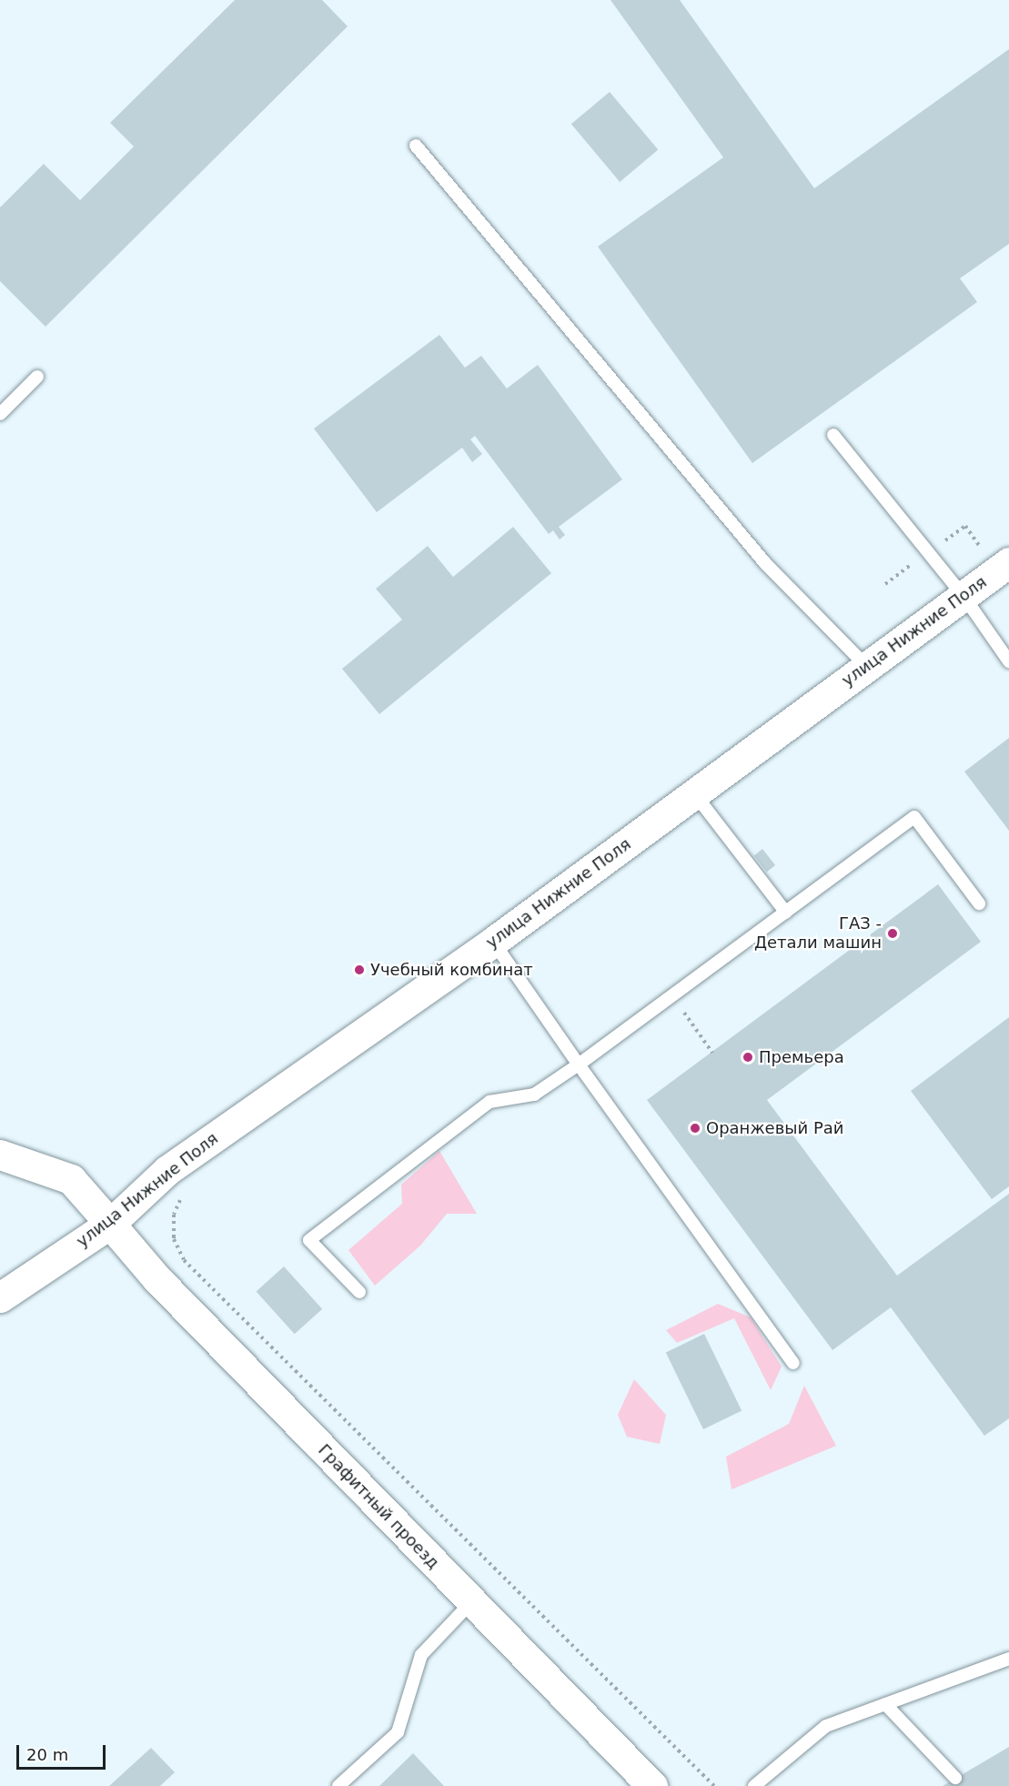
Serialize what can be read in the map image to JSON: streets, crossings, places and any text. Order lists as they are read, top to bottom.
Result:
{
  "streets": {
    "main road": ["улица Нижние Поля", "Графитный проезд"]
  },
  "crossings": [
    ["улица Нижние Поля", "Графитный проезд"]
  ],
  "places": [
    "ГАЗ - Детали машин",
    "Учебный комбинат",
    "Премьера",
    "Оранжевый Рай"
  ],
  "scale_bar": "20 m"
}
